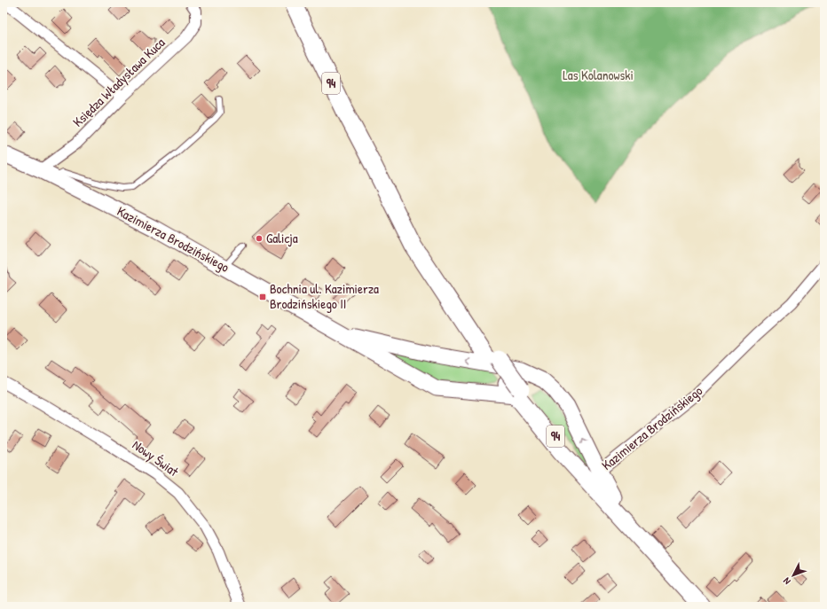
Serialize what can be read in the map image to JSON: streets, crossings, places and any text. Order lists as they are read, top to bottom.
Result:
{
  "streets": {
    "main road": ["94", "Kazimierza Brodzińskiego"],
    "street": ["Księdza Władysława Kuca", "Nowy Świat"]
  },
  "crossings": [
    ["Księdza Władysława Kuca", "Kazimierza Brodzińskiego"],
    ["94", "Kazimierza Brodzińskiego"]
  ],
  "parks": ["Las Kolanowski"],
  "places": {
    "other": ["Galicja"],
    "transit": ["Bochnia ul. Kazimierza Brodzińskiego II"]
  },
  "north": "bottom left"
}
